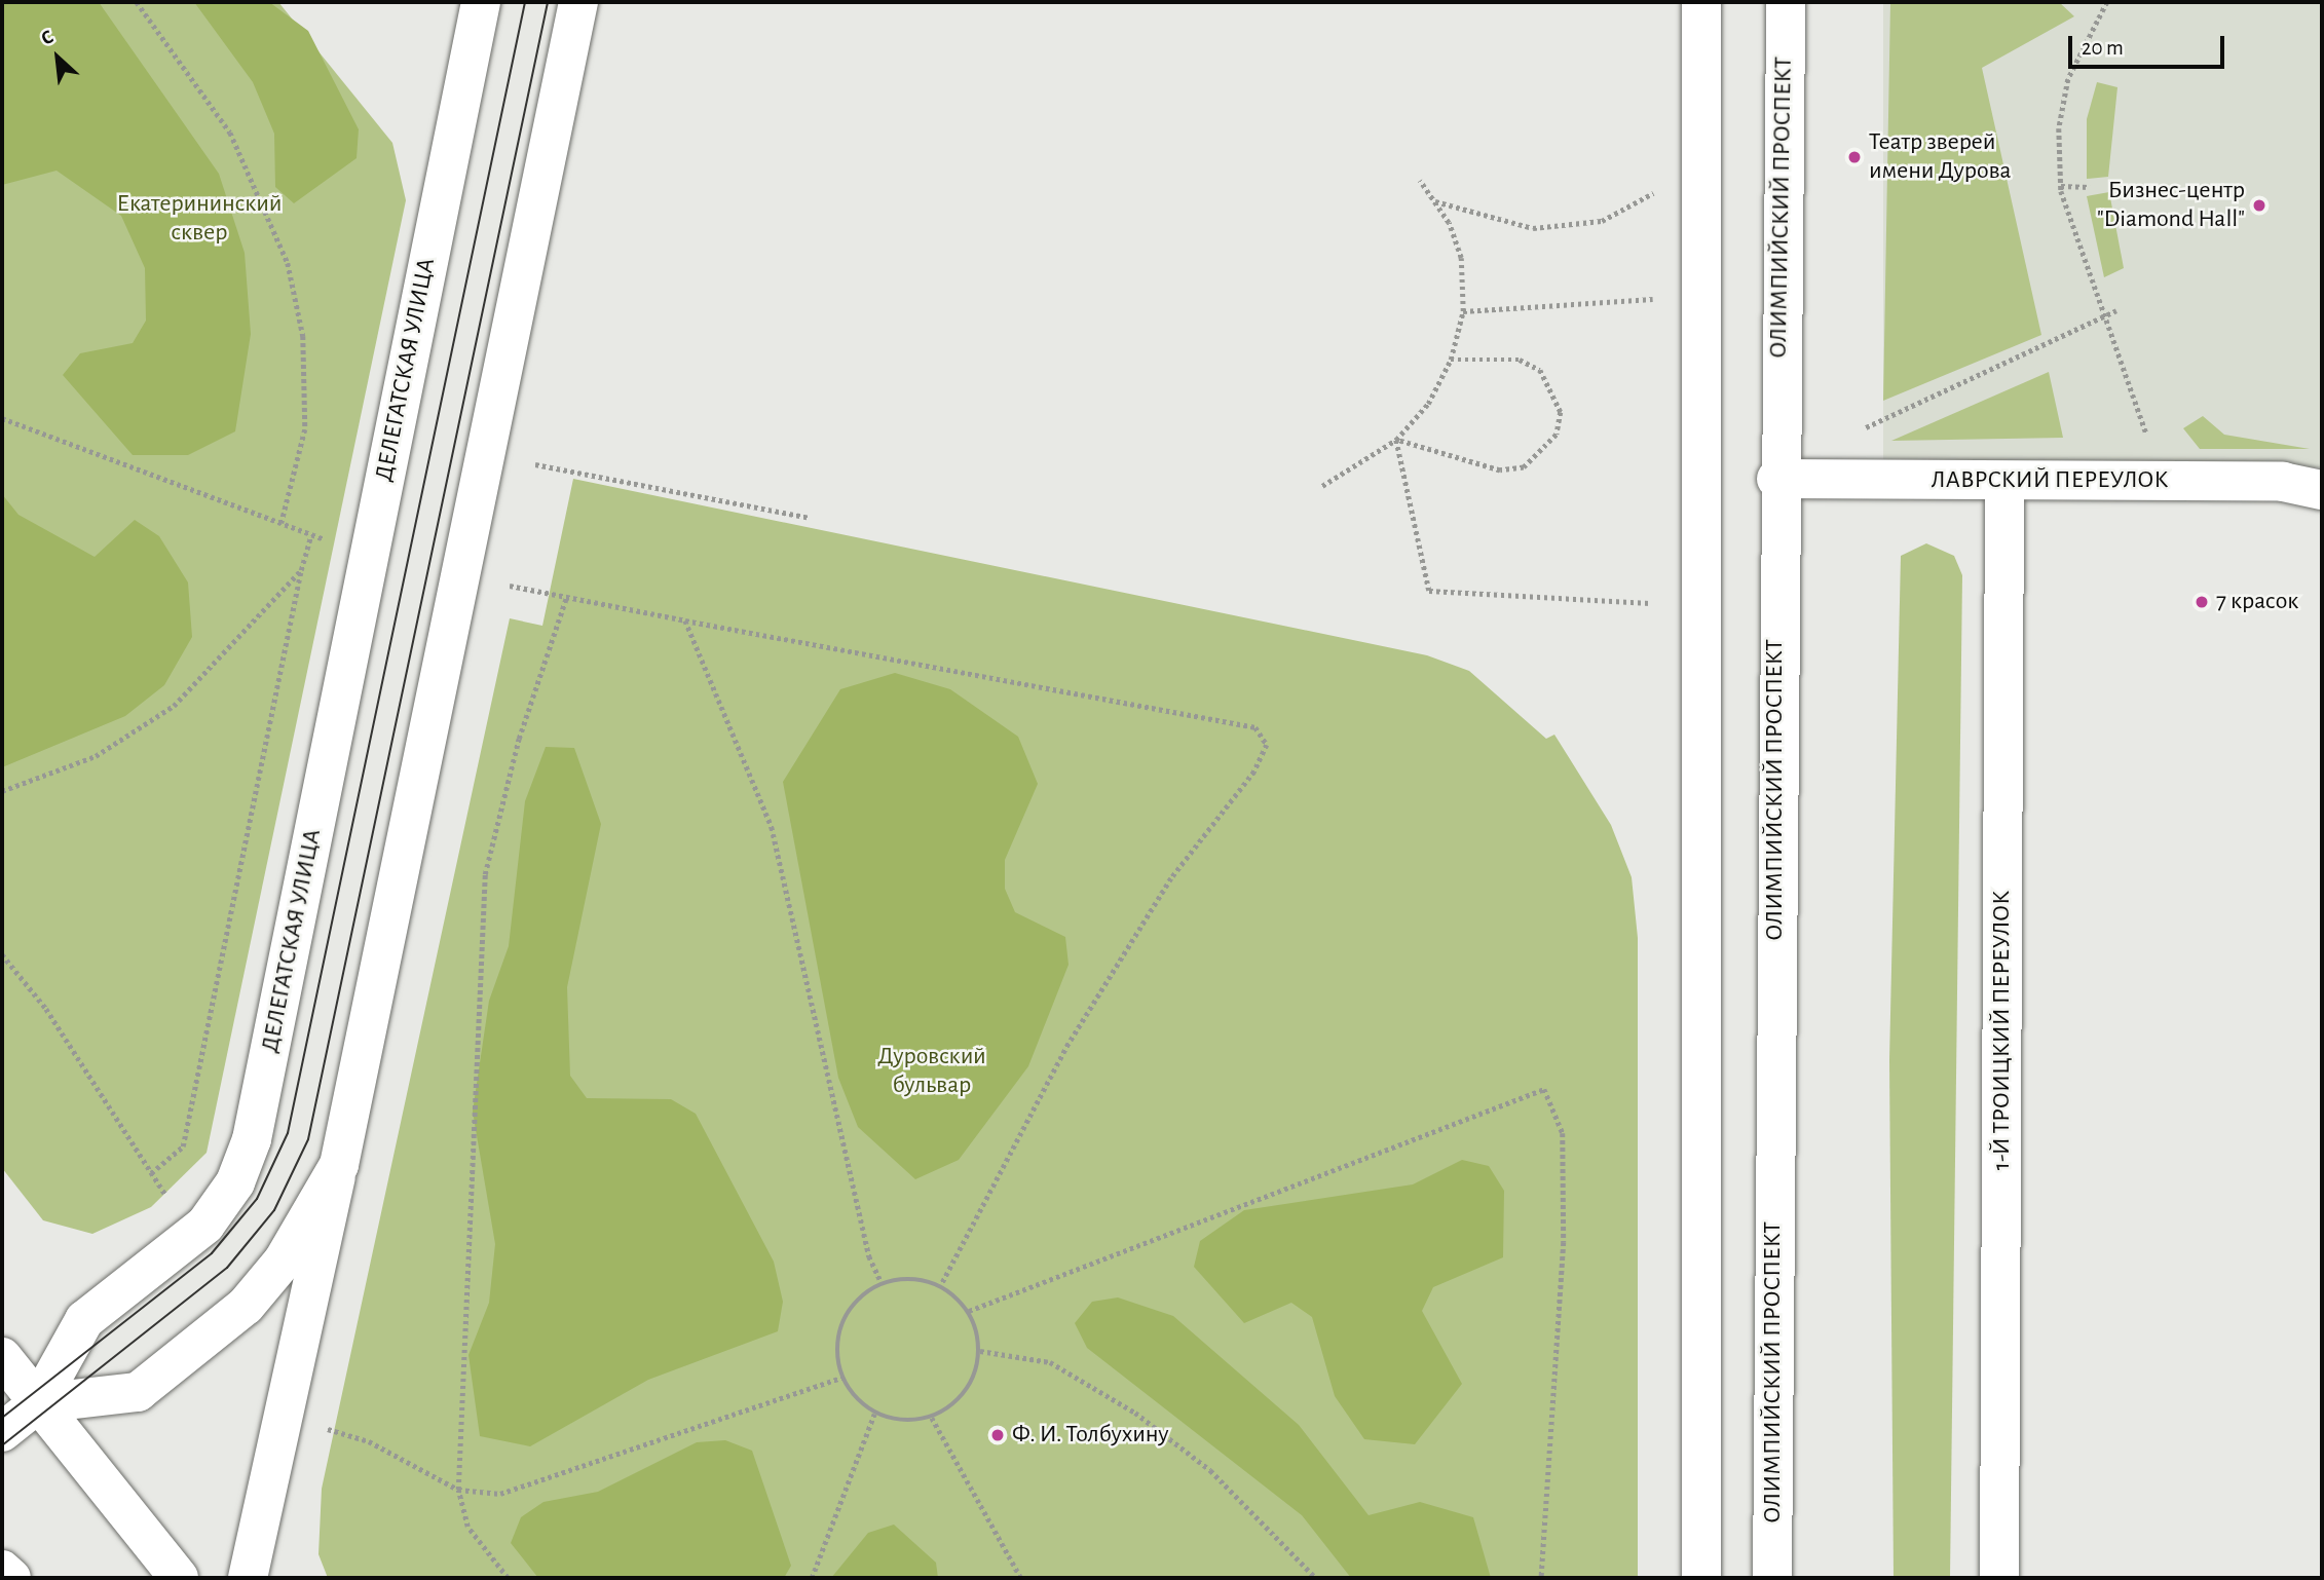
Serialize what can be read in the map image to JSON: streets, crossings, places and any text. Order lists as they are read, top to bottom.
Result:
{
  "streets": {
    "main road": [
      "ОЛИМПИЙСКИЙ ПРОСПЕКТ",
      "ДЕЛЕГАТСКАЯ УЛИЦА",
      "ЛАВРСКИЙ ПЕРЕУЛОК",
      "1-Й ТРОИЦКИЙ ПЕРЕУЛОК"
    ]
  },
  "crossings": [
    ["ОЛИМПИЙСКИЙ ПРОСПЕКТ", "ЛАВРСКИЙ ПЕРЕУЛОК"],
    ["ЛАВРСКИЙ ПЕРЕУЛОК", "1-Й ТРОИЦКИЙ ПЕРЕУЛОК"]
  ],
  "parks": ["Екатерининский сквер", "Дуровский бульвар"],
  "places": [
    "Театр зверей имени Дурова",
    "Бизнес-центр \"Diamond Hall\"",
    "7 красок",
    "Ф. И. Толбухину"
  ],
  "scale_bar": "20 m",
  "north": "top left"
}
